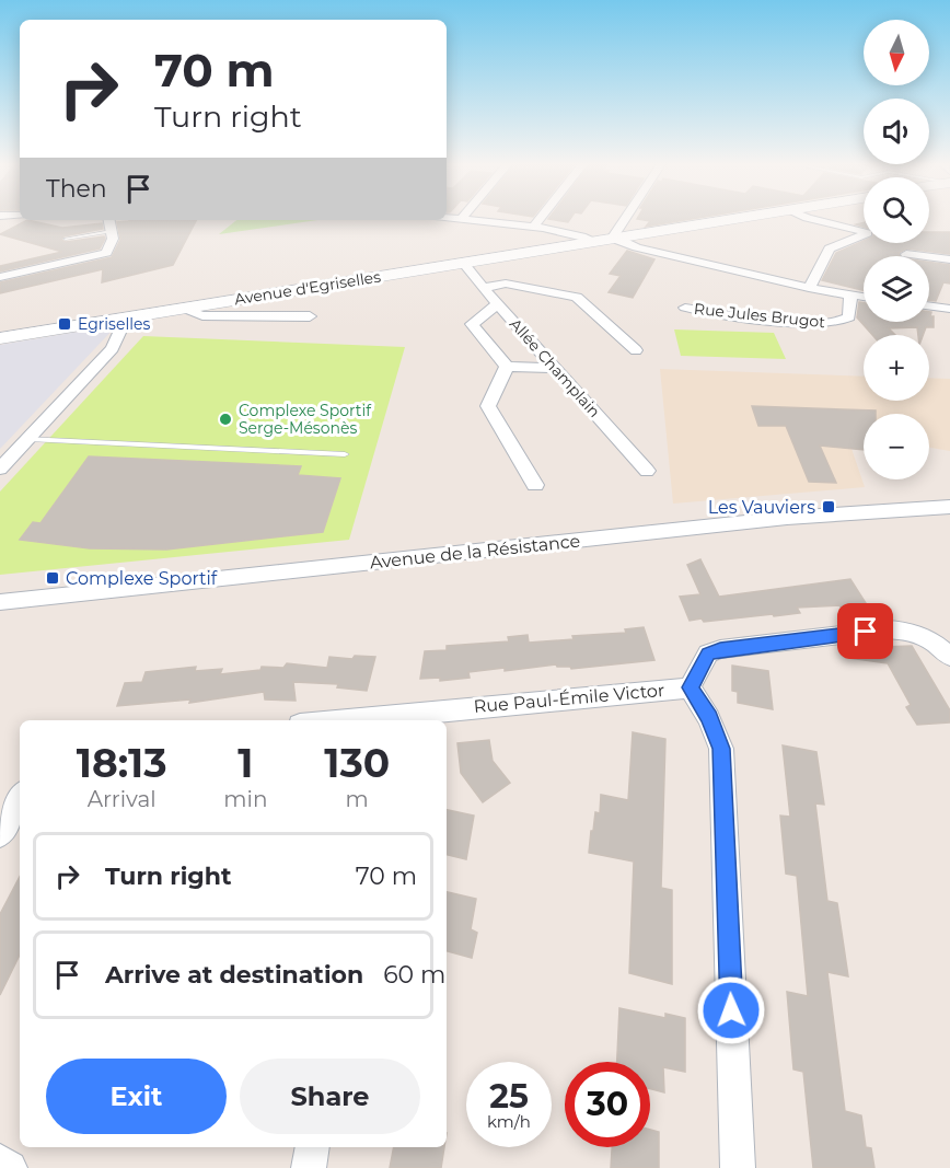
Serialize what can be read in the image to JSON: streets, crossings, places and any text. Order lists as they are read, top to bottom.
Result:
{
  "streets": {
    "street": [
      "Avenue d'Egriselles",
      "Rue Jules Brugot",
      "Allée Champlain",
      "Avenue de la Résistance",
      "Rue Paul-Émile Victor"
    ]
  },
  "crossings": [
    ["Avenue d'Egriselles", "Allée Champlain"]
  ],
  "places": {
    "transit": ["Egriselles", "Les Vauviers", "Complexe Sportif"],
    "other": ["Complexe Sportif Serge-Mésonès"]
  },
  "north": "bottom",
  "page": {
    "map_buttons": ["+", "−"],
    "turn": ["70 m", "Turn right"],
    "then": "Then",
    "eta": [
      "18:13",
      "Arrival",
      "1",
      "min",
      "130",
      "m"
    ],
    "list": [
      {
        "name": "Turn right",
        "value": "70 m"
      },
      {
        "name": "Arrive at destination",
        "value": "60 m"
      }
    ],
    "buttons": ["Exit", "Share"],
    "speed": "25 km/h",
    "limit": "30"
  }
}
